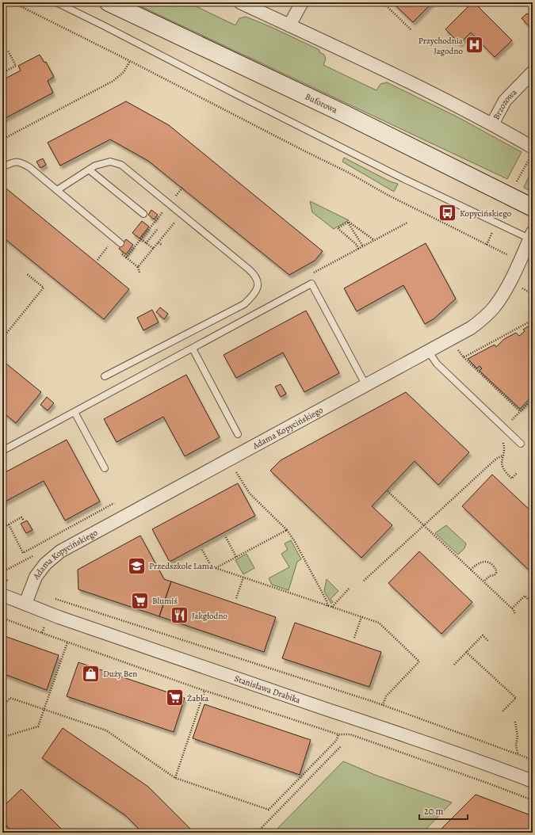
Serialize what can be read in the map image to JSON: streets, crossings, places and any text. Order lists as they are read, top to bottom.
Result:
{
  "streets": {
    "main road": ["Buforowa"],
    "street": ["Brzozowa", "Adama Kopycińskiego", "Stanisława Drabika"]
  },
  "crossings": [
    ["Adama Kopycińskiego", "Stanisława Drabika"]
  ],
  "places": {
    "hospital": ["Przychodnia Jagodno"],
    "bus stop": ["Kopycińskiego"],
    "school or university": ["Przedszkole Lama"],
    "supermarket": ["Blumiś", "Żabka"],
    "restaurant": ["Jakgłodno"],
    "shop": ["Duży Ben"]
  },
  "scale_bar": "20 m"
}
